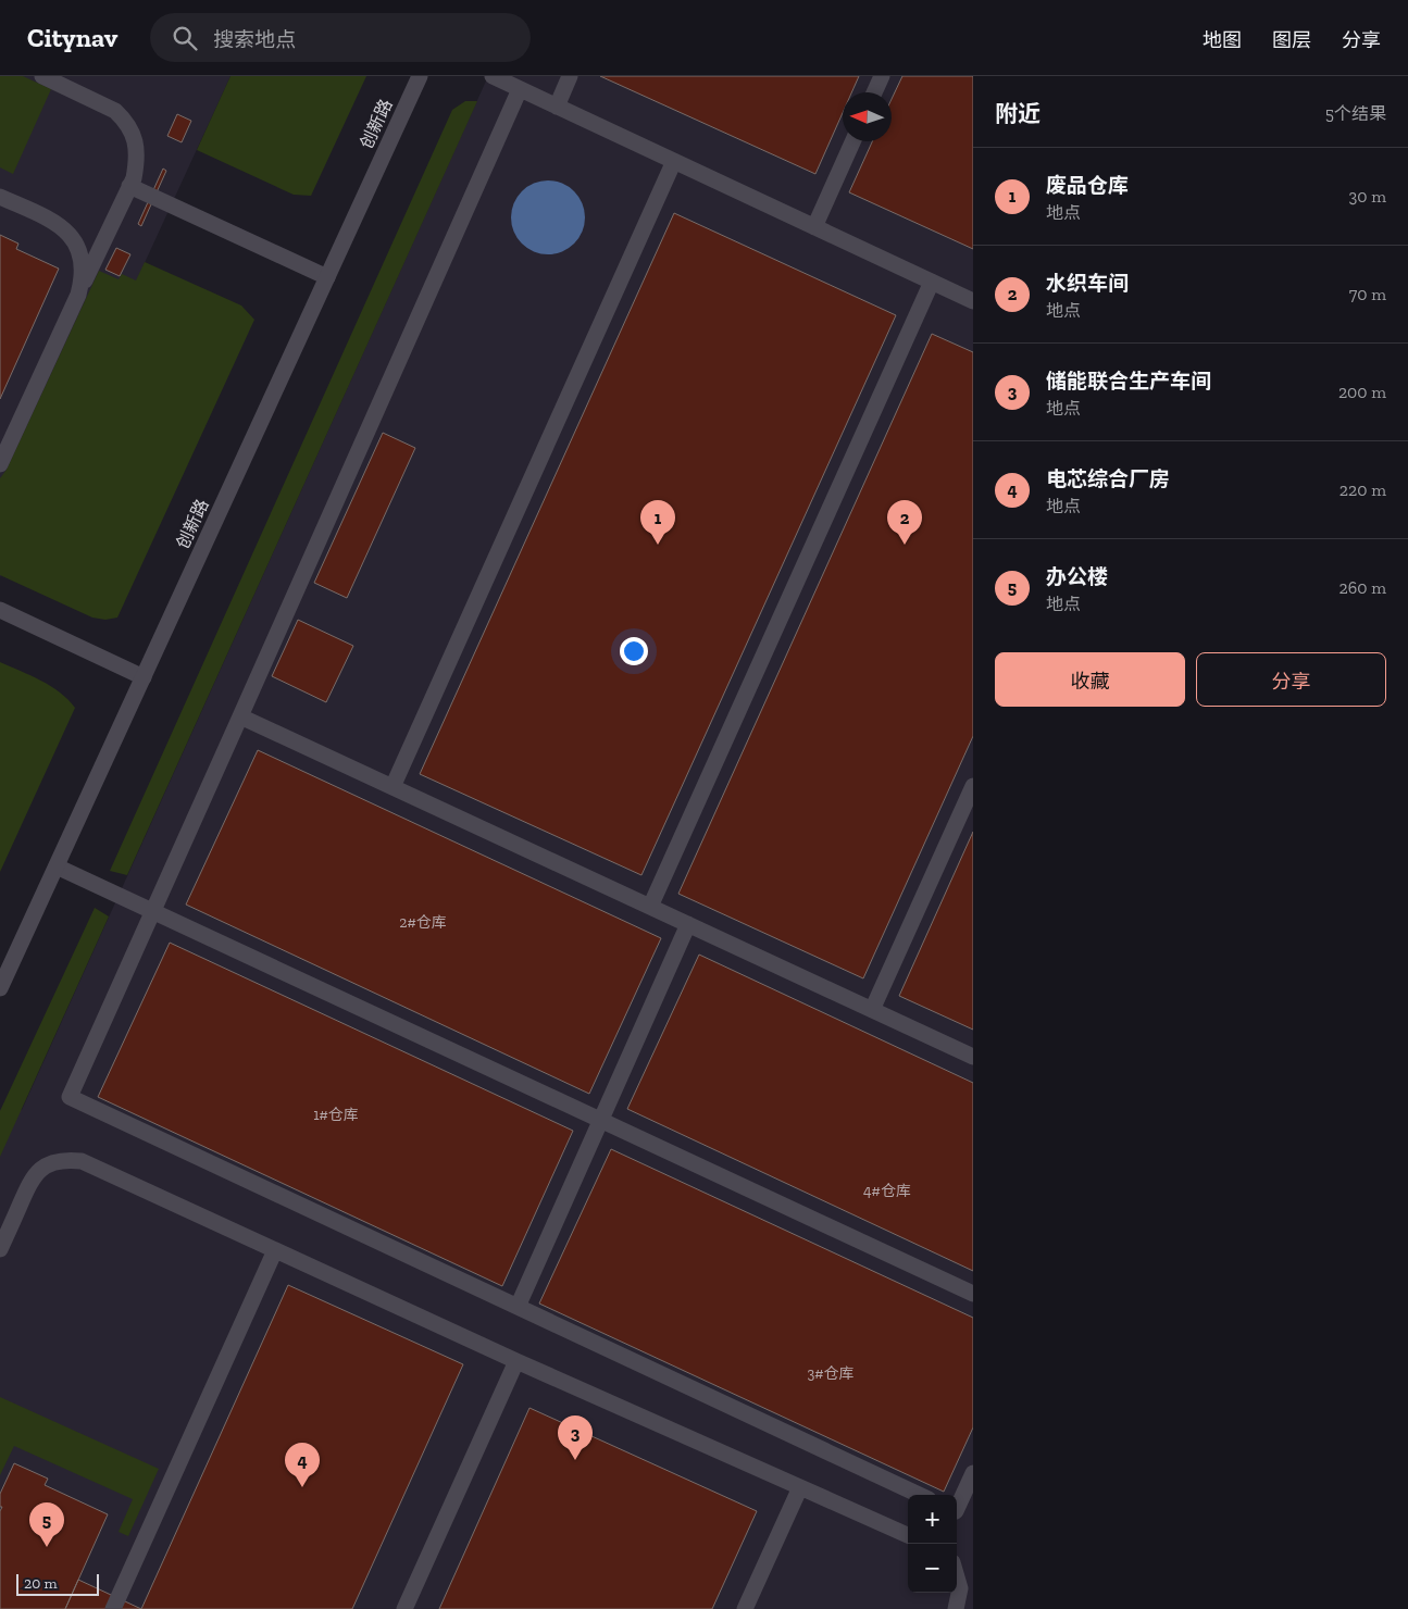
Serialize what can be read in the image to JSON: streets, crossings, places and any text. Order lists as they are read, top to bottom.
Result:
{
  "streets": {
    "main road": ["创新路"]
  },
  "house_numbers": [
    "2#仓库",
    "1#仓库",
    "4#仓库",
    "3#仓库"
  ],
  "scale_bar": "20 m",
  "north": "left",
  "page": {
    "header": "Citynav",
    "search": "搜索地点",
    "nav": ["地图", "图层", "分享"],
    "heading": ["附近", "5个结果"],
    "list": [
      {
        "mark": "1",
        "name": "废品仓库",
        "note": "地点",
        "value": "30 m"
      },
      {
        "mark": "2",
        "name": "水织车间",
        "note": "地点",
        "value": "70 m"
      },
      {
        "mark": "3",
        "name": "储能联合生产车间",
        "note": "地点",
        "value": "200 m"
      },
      {
        "mark": "4",
        "name": "电芯综合厂房",
        "note": "地点",
        "value": "220 m"
      },
      {
        "mark": "5",
        "name": "办公楼",
        "note": "地点",
        "value": "260 m"
      }
    ],
    "pins": [
      "1",
      "2",
      "3",
      "4",
      "5"
    ],
    "buttons": ["收藏", "分享"],
    "map_buttons": ["+", "−"],
    "scale": "20 m"
  }
}
